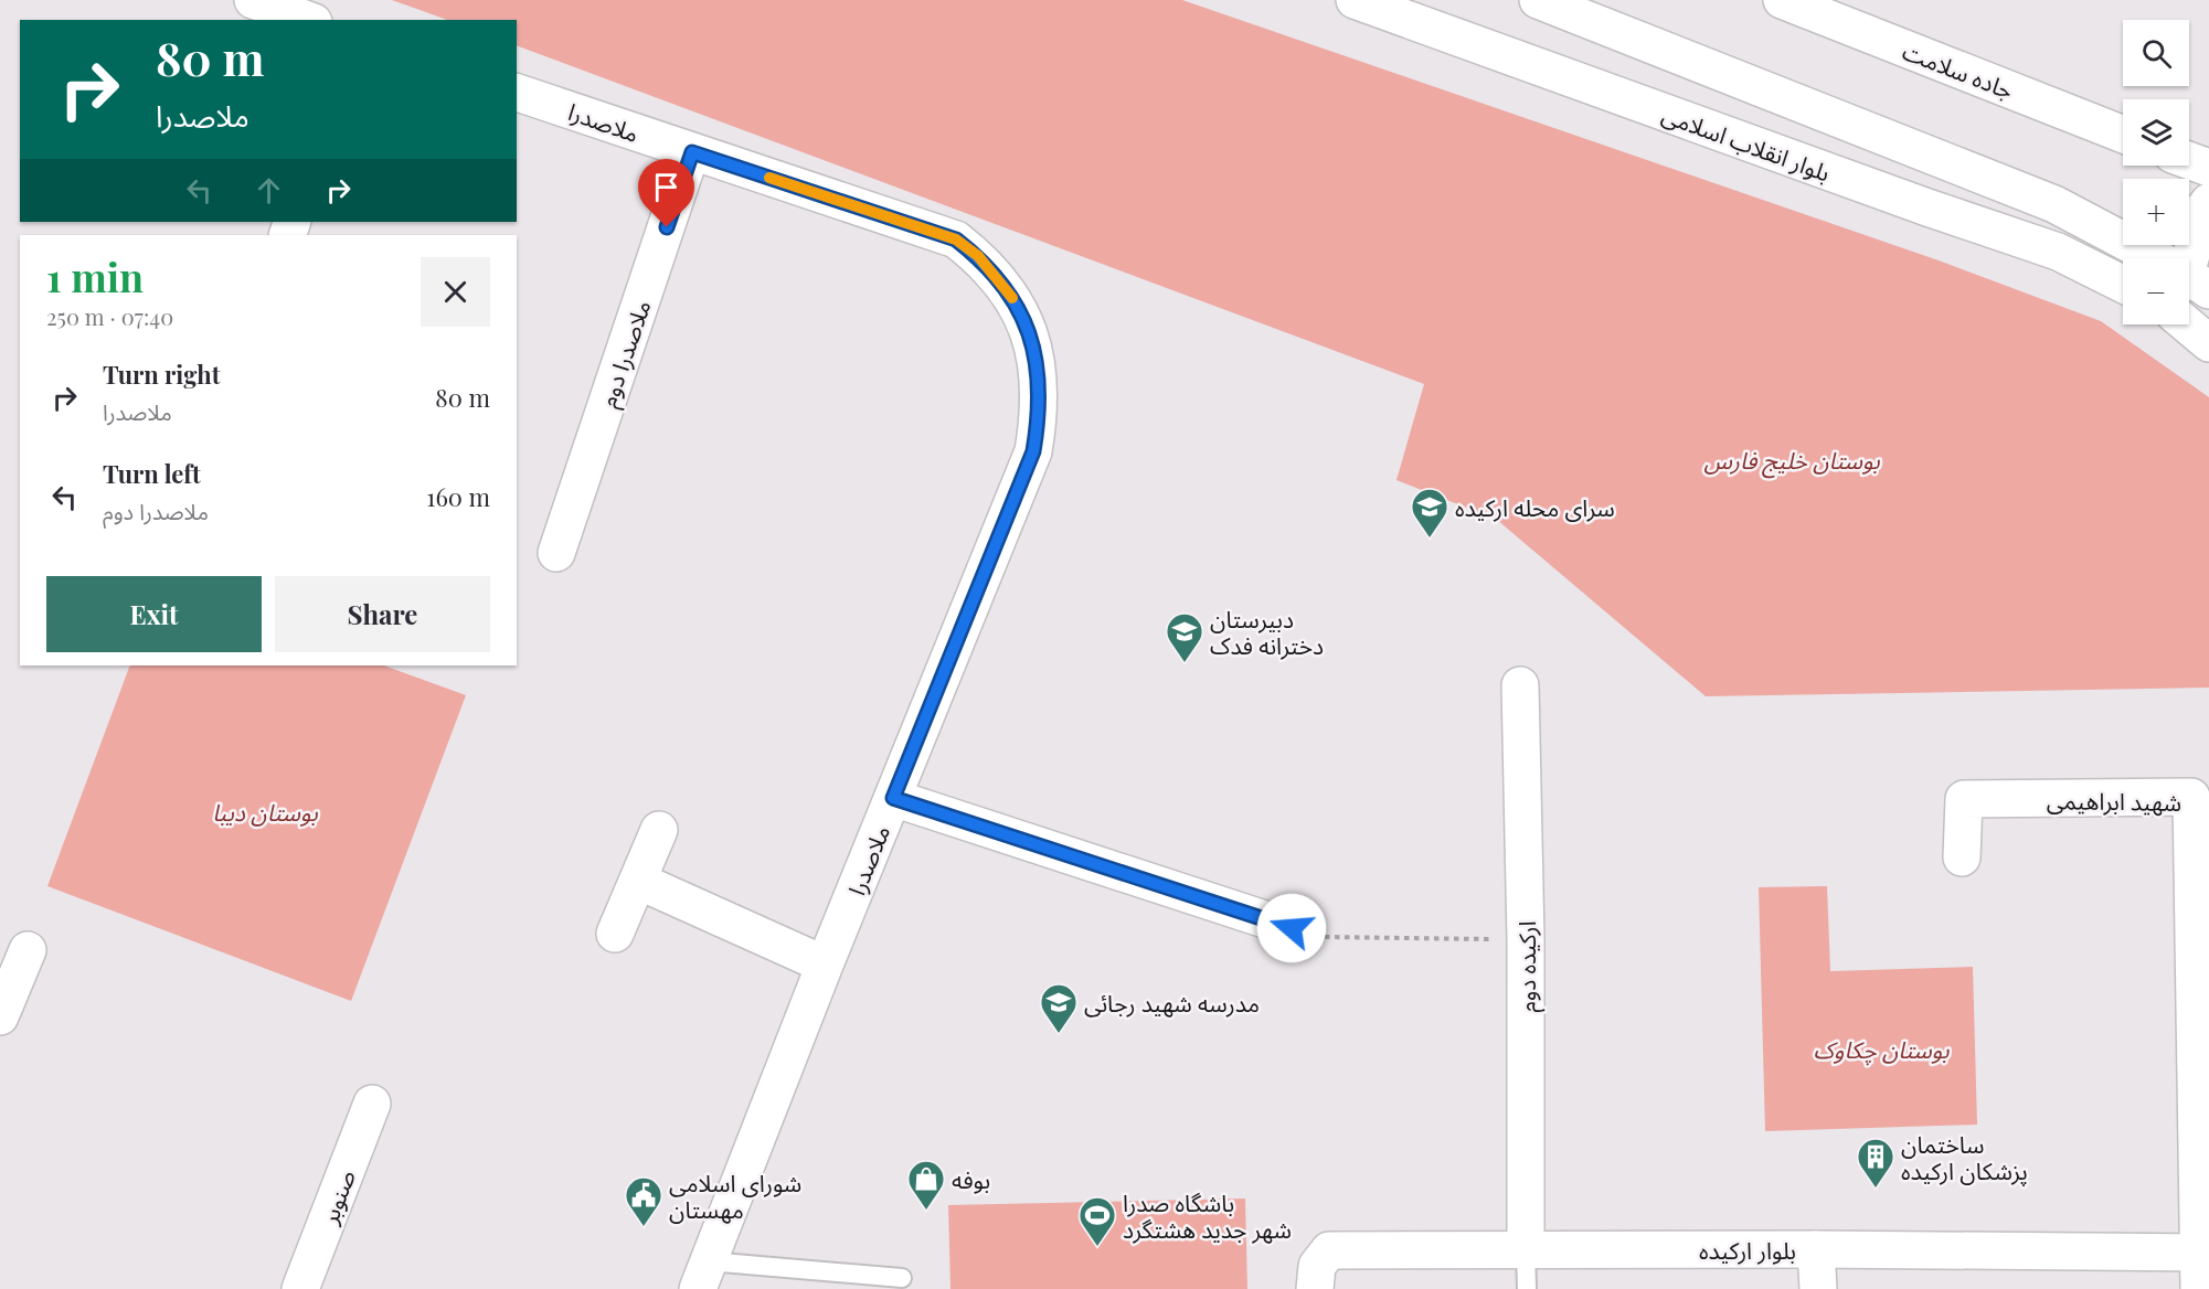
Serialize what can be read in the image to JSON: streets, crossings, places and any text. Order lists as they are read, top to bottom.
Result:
{
  "streets": {
    "street": [
      "جاده سلامت",
      "ملاصدرا",
      "بلوار انقلاب اسلامی",
      "ملاصدرا دوم",
      "شهید ابراهیمی",
      "ارکیده دوم",
      "صنوبر",
      "بلوار ارکیده"
    ]
  },
  "crossings": [
    ["ملاصدرا", "ملاصدرا دوم"],
    ["شهید ابراهیمی", "بلوار ارکیده"],
    ["ارکیده دوم", "بلوار ارکیده"]
  ],
  "parks": ["بوستان خلیج فارس", "بوستان دیبا", "بوستان چکاوک"],
  "places": {
    "school or university": ["سرای محله ارکیده", "دبیرستان دخترانه فدک", "مدرسه شهید رجائی"],
    "building": ["ساختمان پزشکان ارکیده"],
    "shop": ["بوفه"],
    "public building": ["شورای اسلامی مهستان"],
    "sports": ["باشگاه صدرا شهر جدید هشتگرد"]
  },
  "page": {
    "map_buttons": ["+", "−"],
    "turn": ["80 m", "ملاصدرا"],
    "heading": ["1 min", "250 m · 07:40"],
    "list": [
      {
        "name": "Turn right",
        "note": "ملاصدرا",
        "value": "80 m"
      },
      {
        "name": "Turn left",
        "note": "ملاصدرا دوم",
        "value": "160 m"
      }
    ],
    "buttons": ["Exit", "Share"]
  }
}
